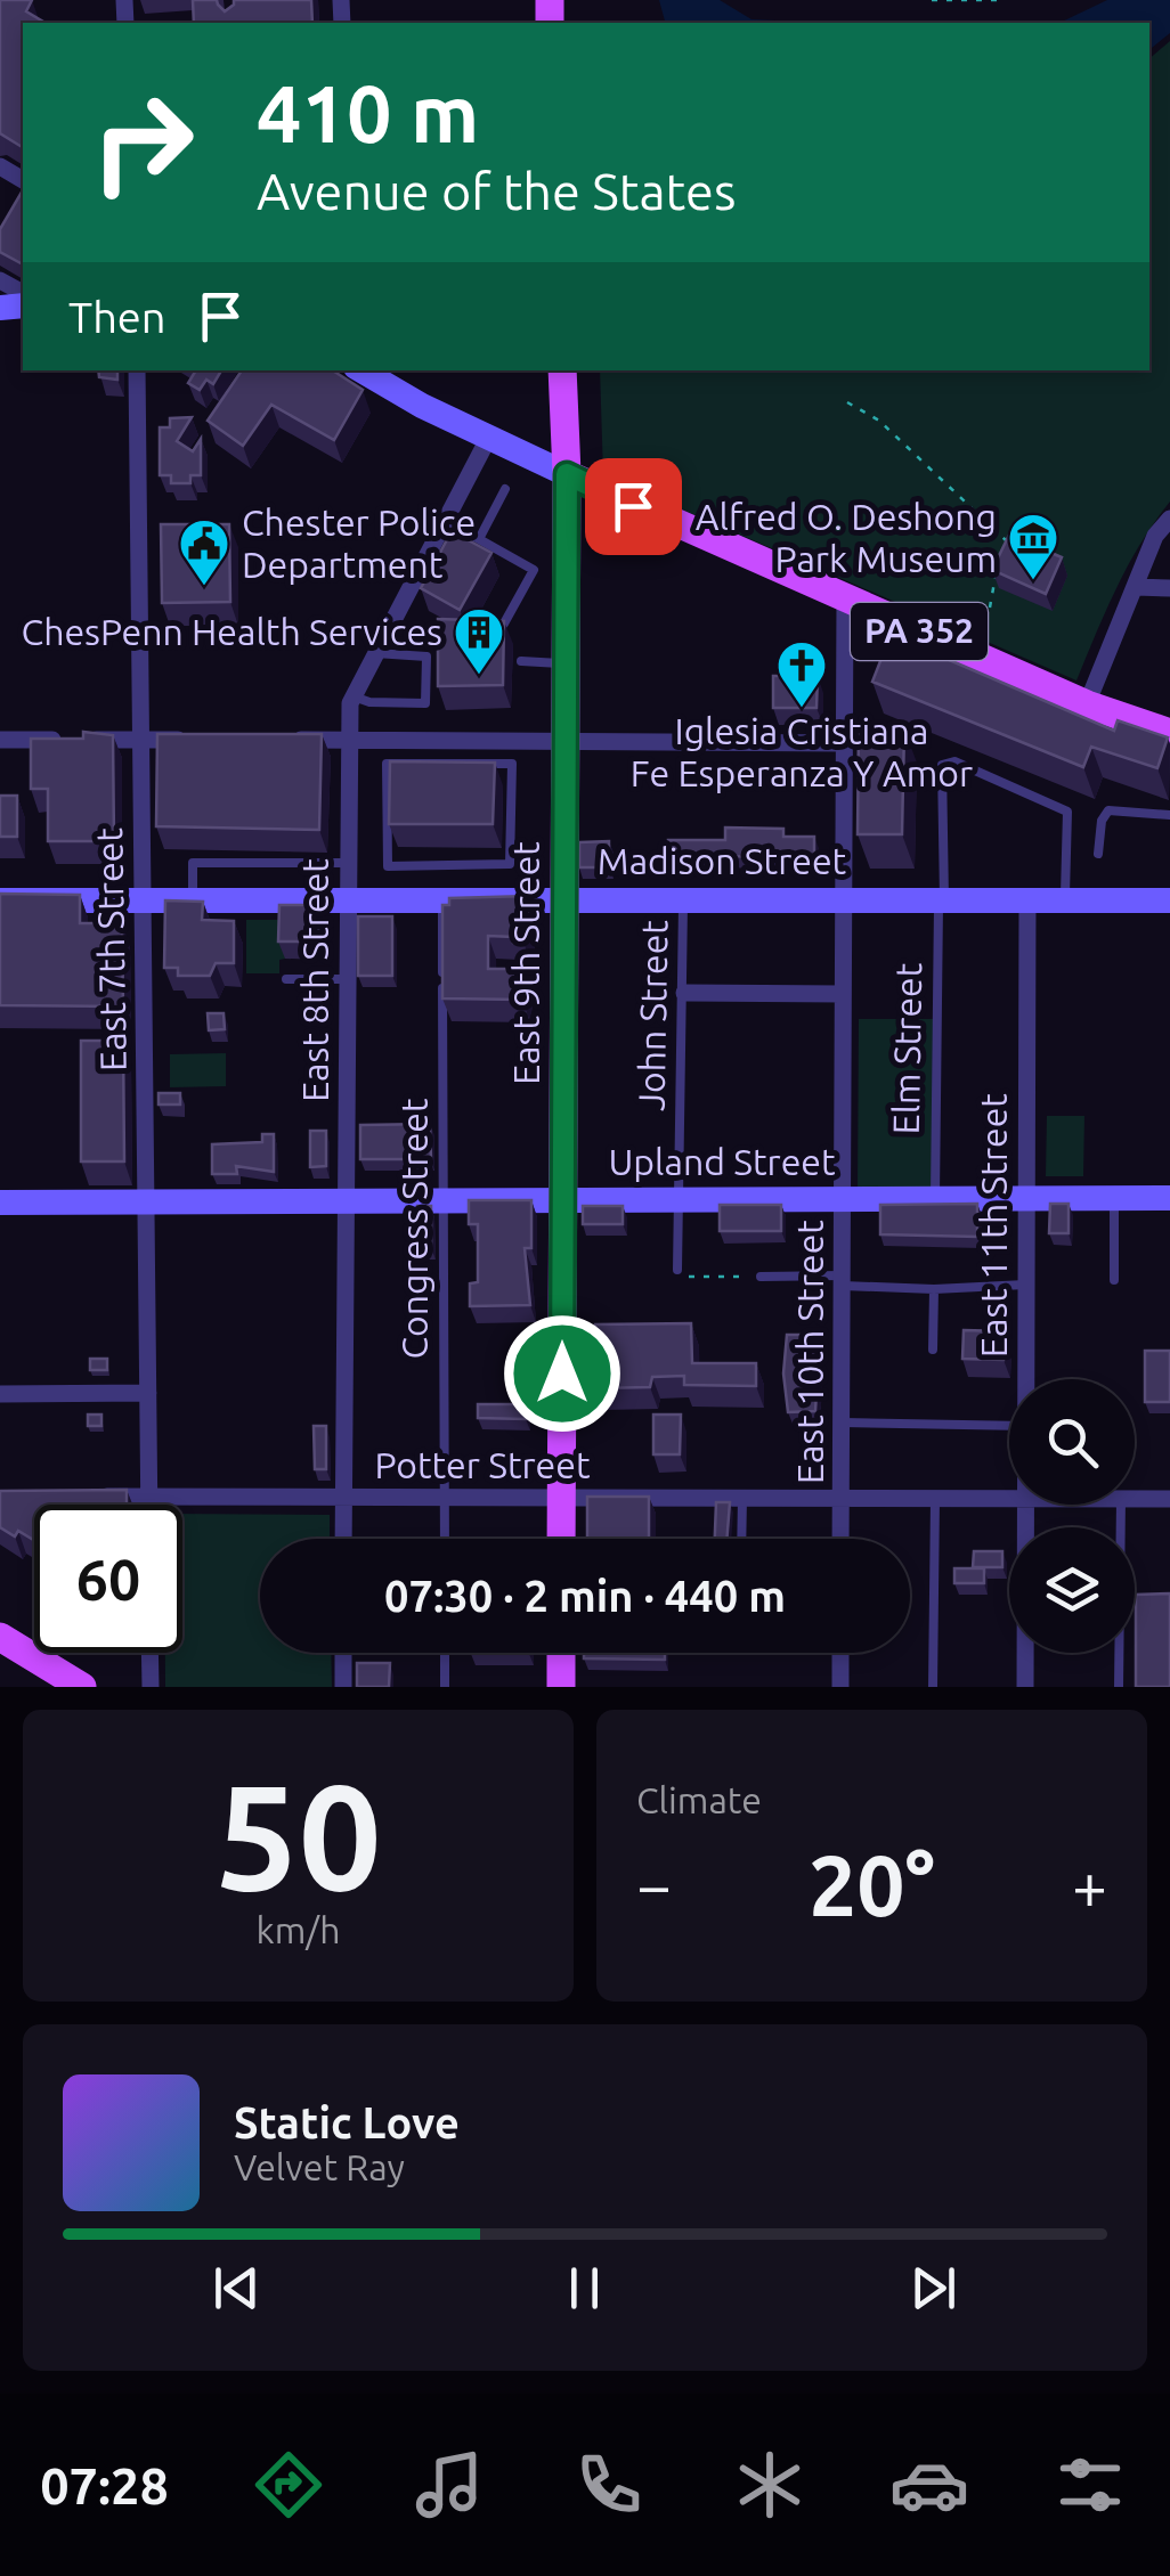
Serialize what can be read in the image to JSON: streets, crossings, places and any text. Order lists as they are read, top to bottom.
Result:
{
  "streets": {
    "main road": ["PA 352", "East 9th Street"],
    "street": [
      "Madison Street",
      "East 7th Street",
      "East 8th Street",
      "Upland Street",
      "East 11th Street",
      "East 10th Street",
      "Potter Street"
    ],
    "lane": ["John Street", "Elm Street", "Congress Street"]
  },
  "crossings": [
    ["PA 352", "East 9th Street"],
    ["PA 352", "East 10th Street"],
    ["Madison Street", "East 7th Street"],
    ["Madison Street", "East 9th Street"],
    ["Madison Street", "East 8th Street"],
    ["Madison Street", "John Street"],
    ["Madison Street", "Elm Street"],
    ["Madison Street", "East 11th Street"],
    ["Madison Street", "Congress Street"],
    ["Madison Street", "East 10th Street"],
    ["East 7th Street", "Upland Street"],
    ["East 7th Street", "Potter Street"],
    ["East 9th Street", "Upland Street"],
    ["East 9th Street", "Potter Street"],
    ["East 8th Street", "Upland Street"],
    ["East 8th Street", "Potter Street"],
    ["John Street", "Upland Street"],
    ["Elm Street", "Upland Street"],
    ["Upland Street", "East 11th Street"],
    ["Upland Street", "Congress Street"],
    ["Upland Street", "East 10th Street"],
    ["Congress Street", "Potter Street"],
    ["East 10th Street", "Potter Street"]
  ],
  "places": {
    "museum": ["Alfred O. Deshong Park Museum"],
    "public building": ["Chester Police Department"],
    "building": ["ChesPenn Health Services"],
    "church": ["Iglesia Cristiana Fe Esperanza Y Amor"]
  },
  "page": {
    "turn": ["410 m", "Avenue of the States"],
    "then": "Then",
    "limit": "60",
    "trip": "07:30 · 2 min · 440 m",
    "tile": [
      ["50", "km/h"],
      "Climate"
    ],
    "heat": ["−", "20°", "+"],
    "song": ["Static Love", "Velvet Ray"],
    "tabs": "07:28"
  }
}
